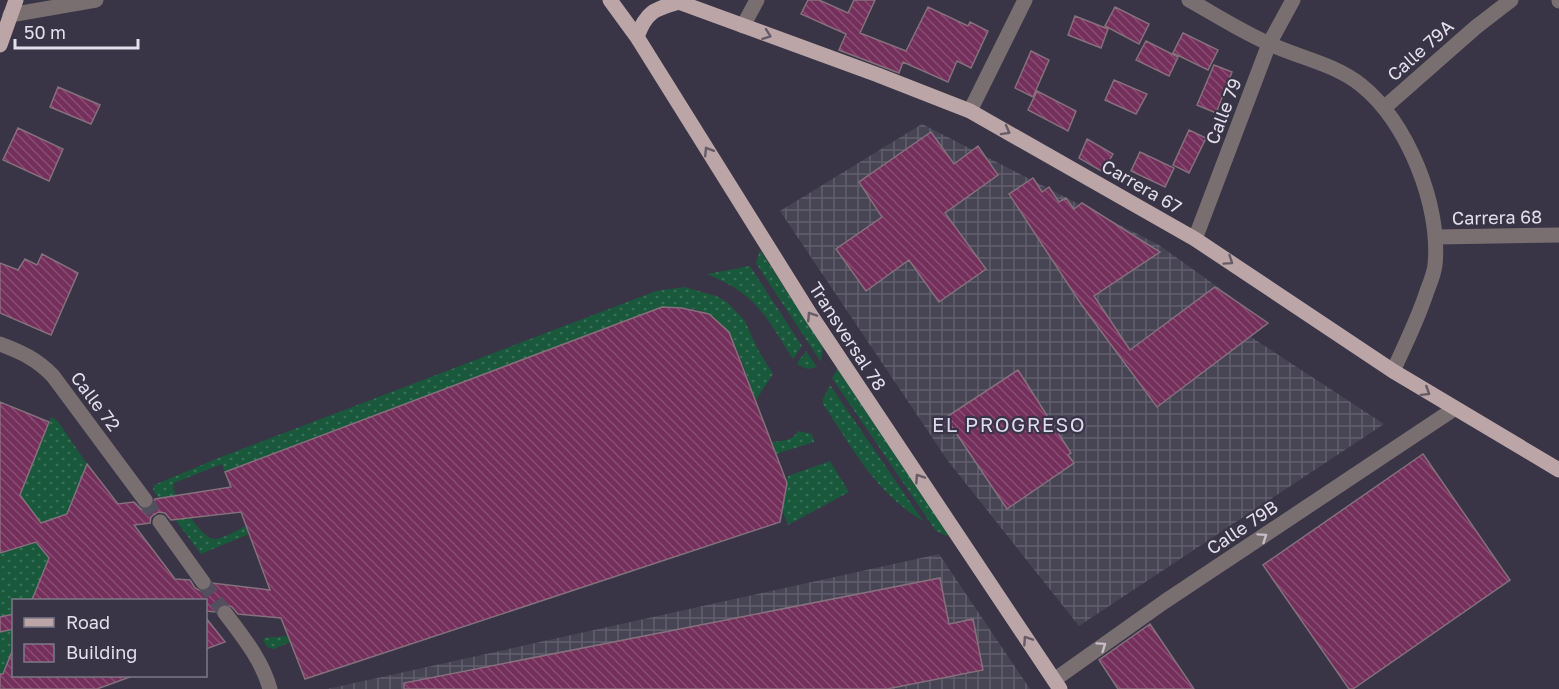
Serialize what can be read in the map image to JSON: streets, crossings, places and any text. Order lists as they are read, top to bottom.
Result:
{
  "streets": {
    "main road": ["Carrera 67", "Transversal 78"],
    "street": [
      "Calle 79A",
      "Calle 79",
      "Carrera 68",
      "Calle 72",
      "Calle 79B"
    ]
  },
  "crossings": [
    ["Calle 79", "Carrera 67"],
    ["Carrera 67", "Calle 79B"],
    ["Transversal 78", "Calle 79B"]
  ],
  "one_way": ["Carrera 67", "Transversal 78", "Calle 79B"],
  "districts": ["EL PROGRESO"],
  "legend": ["Road", "Building"],
  "scale_bar": "50 m"
}
